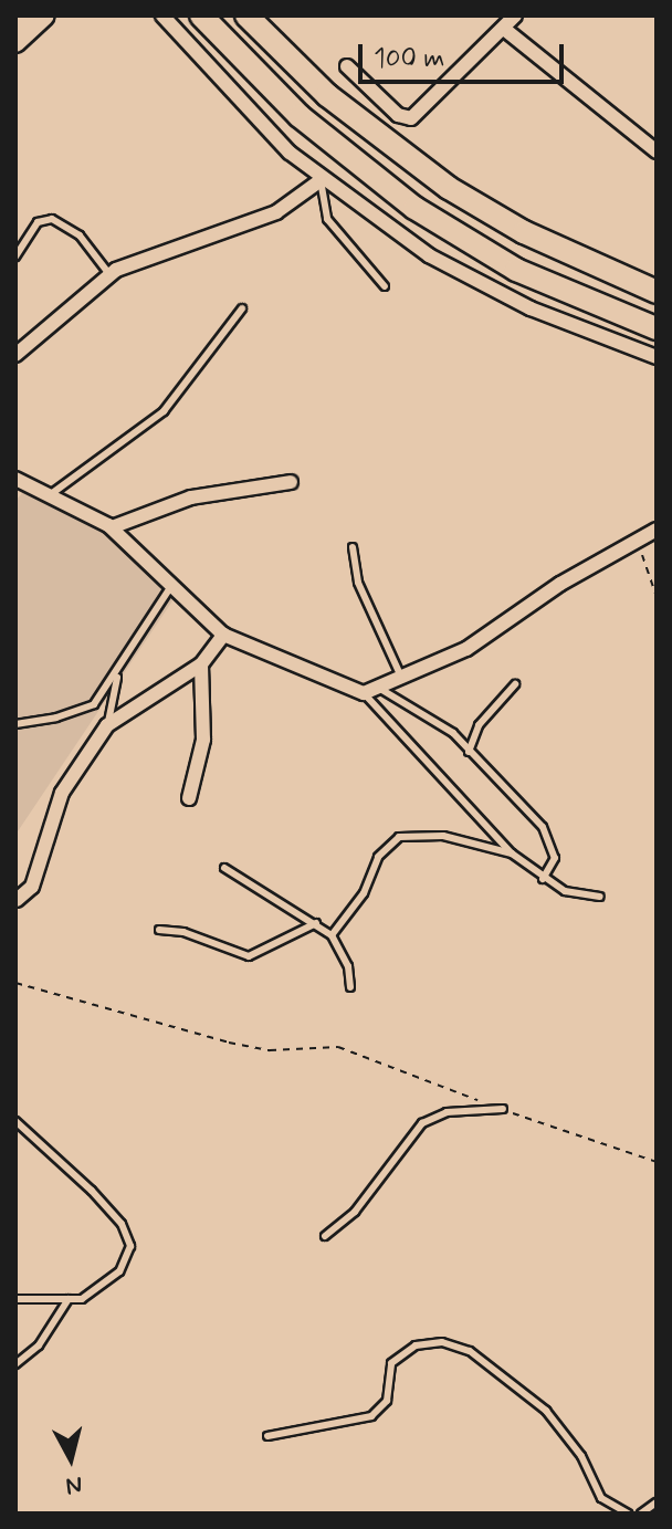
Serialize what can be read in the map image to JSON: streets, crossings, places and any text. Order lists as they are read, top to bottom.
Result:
{
  "scale_bar": "100 m",
  "north": "bottom"
}
